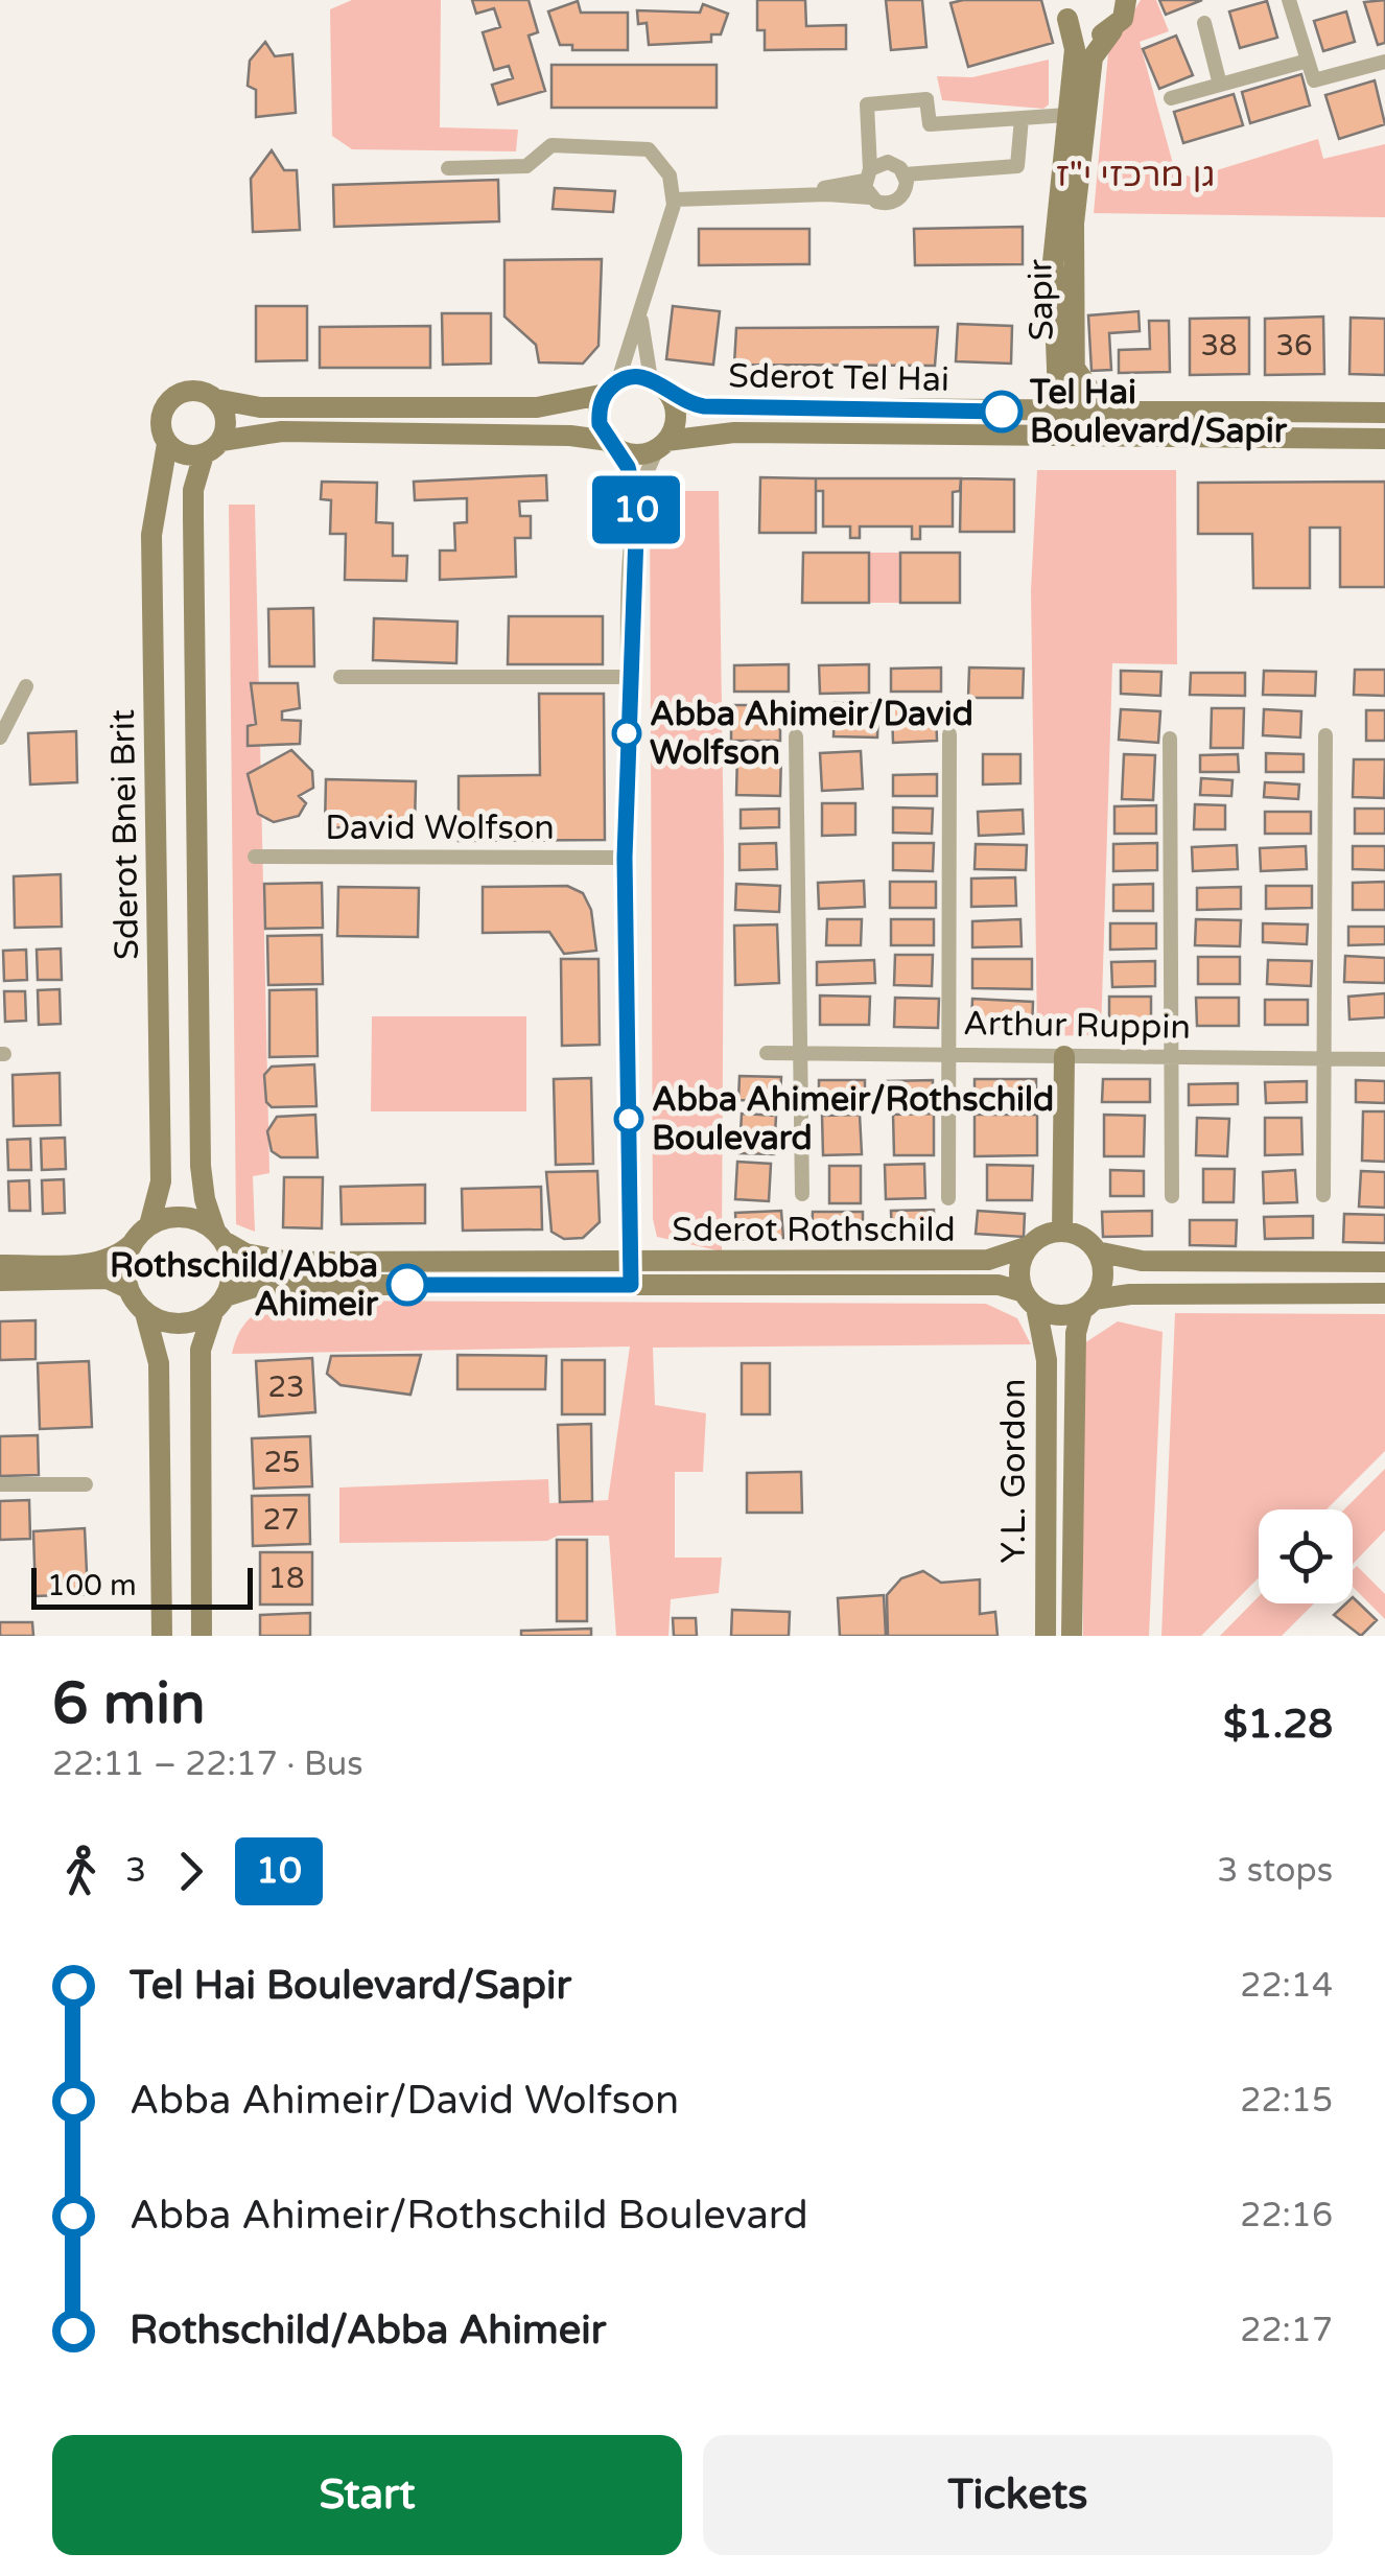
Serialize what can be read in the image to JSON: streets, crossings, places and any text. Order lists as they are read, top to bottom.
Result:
{
  "streets": {
    "main road": [
      "Sapir",
      "Sderot Tel Hai",
      "Sderot Bnei Brit",
      "Sderot Rothschild",
      "Y.L. Gordon"
    ],
    "street": ["David Wolfson", "Arthur Ruppin"]
  },
  "crossings": [
    ["Sapir", "Sderot Tel Hai"],
    ["Sderot Bnei Brit", "Sderot Rothschild"],
    ["Sderot Rothschild", "Y.L. Gordon"]
  ],
  "parks": ["גן מרכזי י\"ז"],
  "places": [
    "Tel Hai Boulevard/Sapir",
    "Abba Ahimeir/David Wolfson",
    "Abba Ahimeir/Rothschild Boulevard",
    "Rothschild/Abba Ahimeir"
  ],
  "lines": ["bus line 10"],
  "house_numbers": [
    "38",
    "36",
    "23",
    "25",
    "27",
    "18"
  ],
  "scale_bar": "100 m",
  "page": {
    "on_map": "10",
    "scale": "100 m",
    "heading": ["6 min", "22:11 – 22:17 · Bus", "$1.28"],
    "legs": ["3", "10", "3 stops"],
    "list": [
      {
        "name": "Tel Hai Boulevard/Sapir",
        "value": "22:14"
      },
      {
        "name": "Abba Ahimeir/David Wolfson",
        "value": "22:15"
      },
      {
        "name": "Abba Ahimeir/Rothschild Boulevard",
        "value": "22:16"
      },
      {
        "name": "Rothschild/Abba Ahimeir",
        "value": "22:17"
      }
    ],
    "buttons": ["Start", "Tickets"]
  }
}
